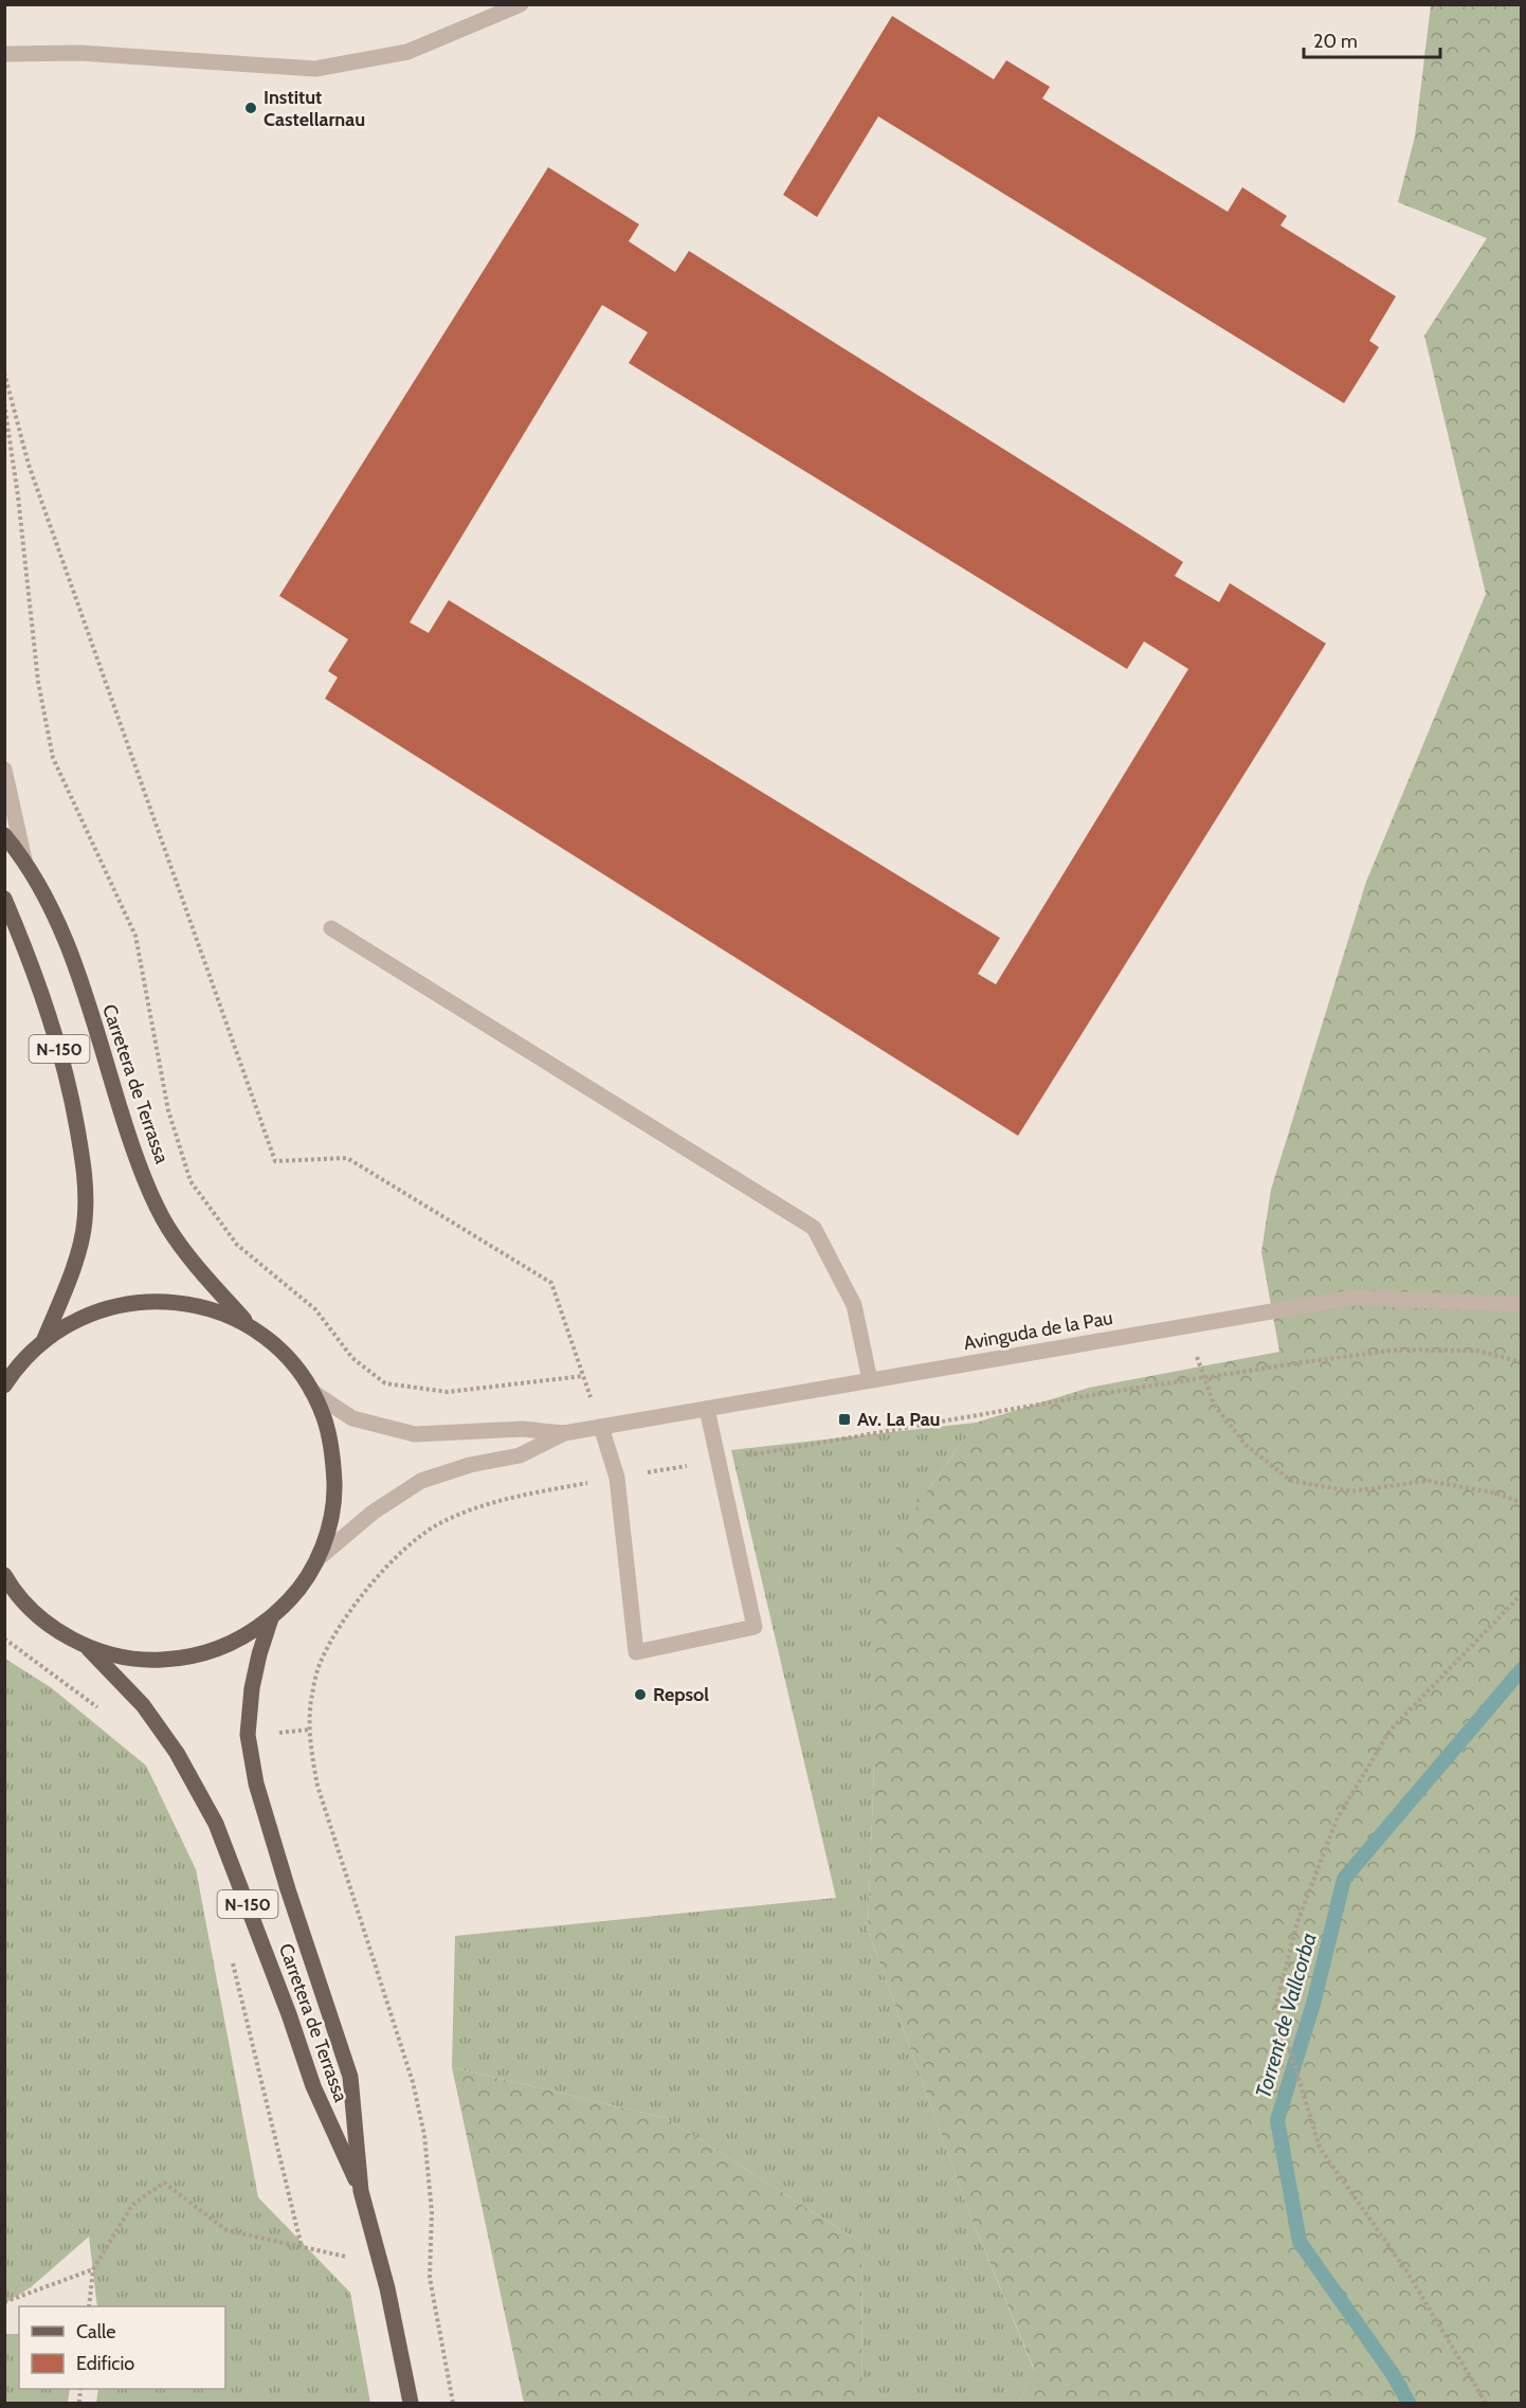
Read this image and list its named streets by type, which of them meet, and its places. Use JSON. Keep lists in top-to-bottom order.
{
  "streets": {
    "main road": ["N-150", "Carretera de Terrassa"],
    "street": ["Avinguda de la Pau"]
  },
  "crossings": [
    ["N-150", "Carretera de Terrassa"],
    ["N-150", "Avinguda de la Pau"]
  ],
  "water": ["Torrent de Vallcorba"],
  "places": {
    "other": ["Institut Castellarnau", "Repsol"],
    "transit": ["Av. La Pau"]
  },
  "legend": ["Calle", "Edificio"],
  "scale_bar": "20 m"
}
